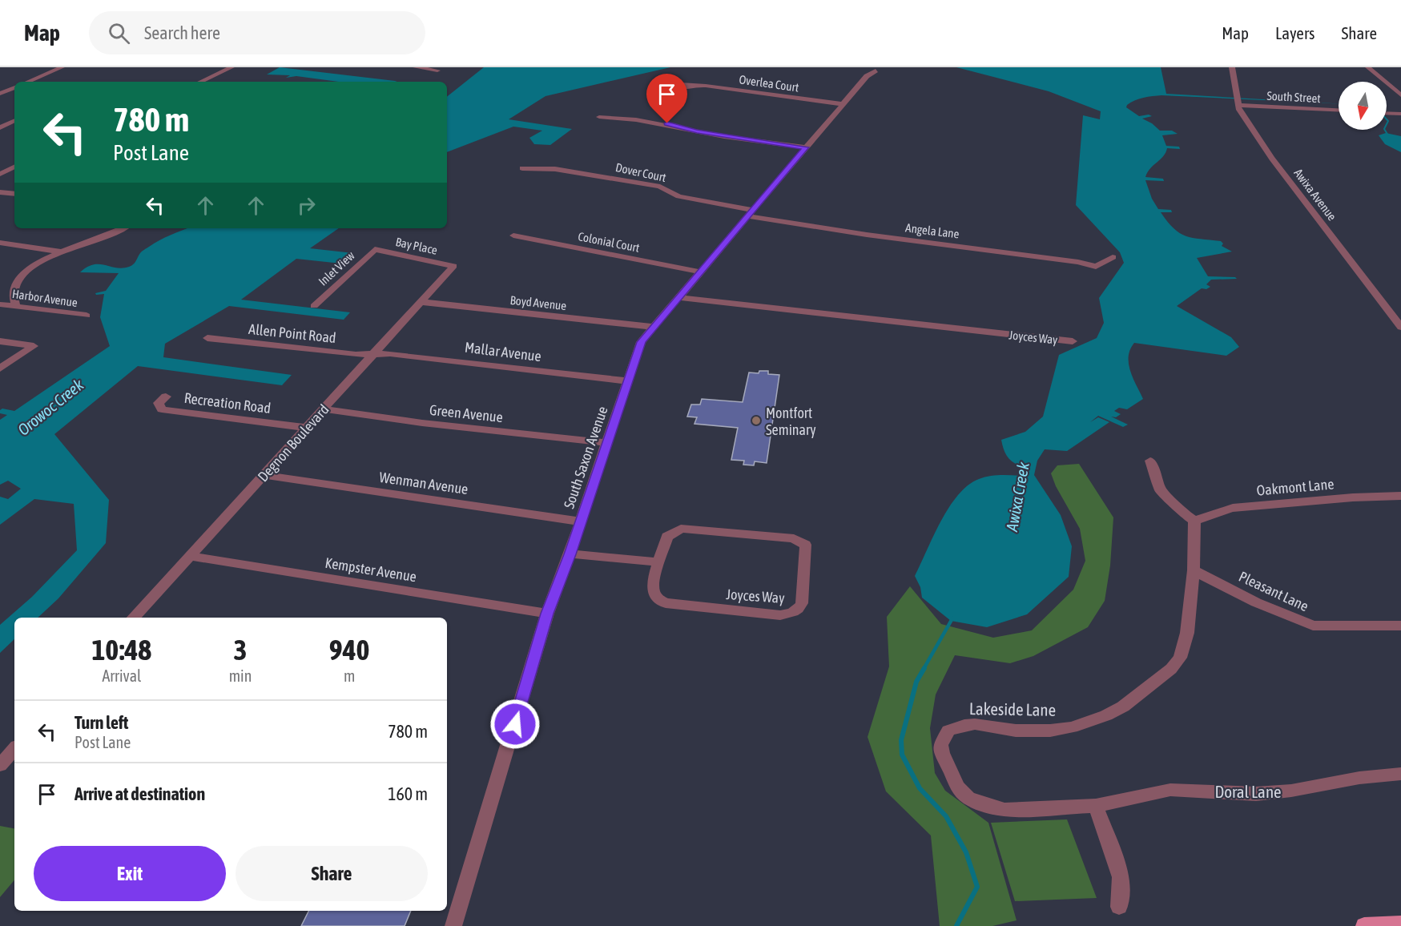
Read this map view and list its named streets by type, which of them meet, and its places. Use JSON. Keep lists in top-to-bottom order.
{
  "streets": {
    "street": [
      "Overlea Court",
      "South Street",
      "Dover Court",
      "Awixa Avenue",
      "Angela Lane",
      "Colonial Court",
      "Bay Place",
      "Inlet View",
      "Harbor Avenue",
      "Boyd Avenue",
      "Allen Point Road",
      "Joyces Way",
      "Mallar Avenue",
      "Recreation Road",
      "Green Avenue",
      "Degnon Boulevard",
      "South Saxon Avenue",
      "Wenman Avenue",
      "Oakmont Lane",
      "Kempster Avenue",
      "Pleasant Lane",
      "Lakeside Lane",
      "Doral Lane"
    ]
  },
  "crossings": [
    ["Overlea Court", "South Saxon Avenue"],
    ["South Street", "Awixa Avenue"],
    ["Dover Court", "Angela Lane"],
    ["Dover Court", "South Saxon Avenue"],
    ["Angela Lane", "South Saxon Avenue"],
    ["Colonial Court", "South Saxon Avenue"],
    ["Bay Place", "Inlet View"],
    ["Bay Place", "Degnon Boulevard"],
    ["Boyd Avenue", "Degnon Boulevard"],
    ["Boyd Avenue", "South Saxon Avenue"],
    ["Allen Point Road", "Mallar Avenue"],
    ["Allen Point Road", "Degnon Boulevard"],
    ["Joyces Way", "South Saxon Avenue"],
    ["Mallar Avenue", "Degnon Boulevard"],
    ["Mallar Avenue", "South Saxon Avenue"],
    ["Recreation Road", "Degnon Boulevard"],
    ["Green Avenue", "Degnon Boulevard"],
    ["Green Avenue", "South Saxon Avenue"],
    ["Degnon Boulevard", "Wenman Avenue"],
    ["Degnon Boulevard", "Kempster Avenue"],
    ["South Saxon Avenue", "Wenman Avenue"],
    ["South Saxon Avenue", "Kempster Avenue"],
    ["Oakmont Lane", "Lakeside Lane"],
    ["Pleasant Lane", "Lakeside Lane"],
    ["Lakeside Lane", "Doral Lane"]
  ],
  "water": ["Orowoc Creek", "Awixa Creek"],
  "places": ["Montfort Seminary"],
  "north": "bottom",
  "page": {
    "header": "Map",
    "search": "Search here",
    "nav": ["Map", "Layers", "Share"],
    "turn": ["780 m", "Post Lane"],
    "eta": [
      "10:48",
      "Arrival",
      "3",
      "min",
      "940",
      "m"
    ],
    "list": [
      {
        "name": "Turn left",
        "note": "Post Lane",
        "value": "780 m"
      },
      {
        "name": "Arrive at destination",
        "value": "160 m"
      }
    ],
    "buttons": ["Exit", "Share"]
  }
}
